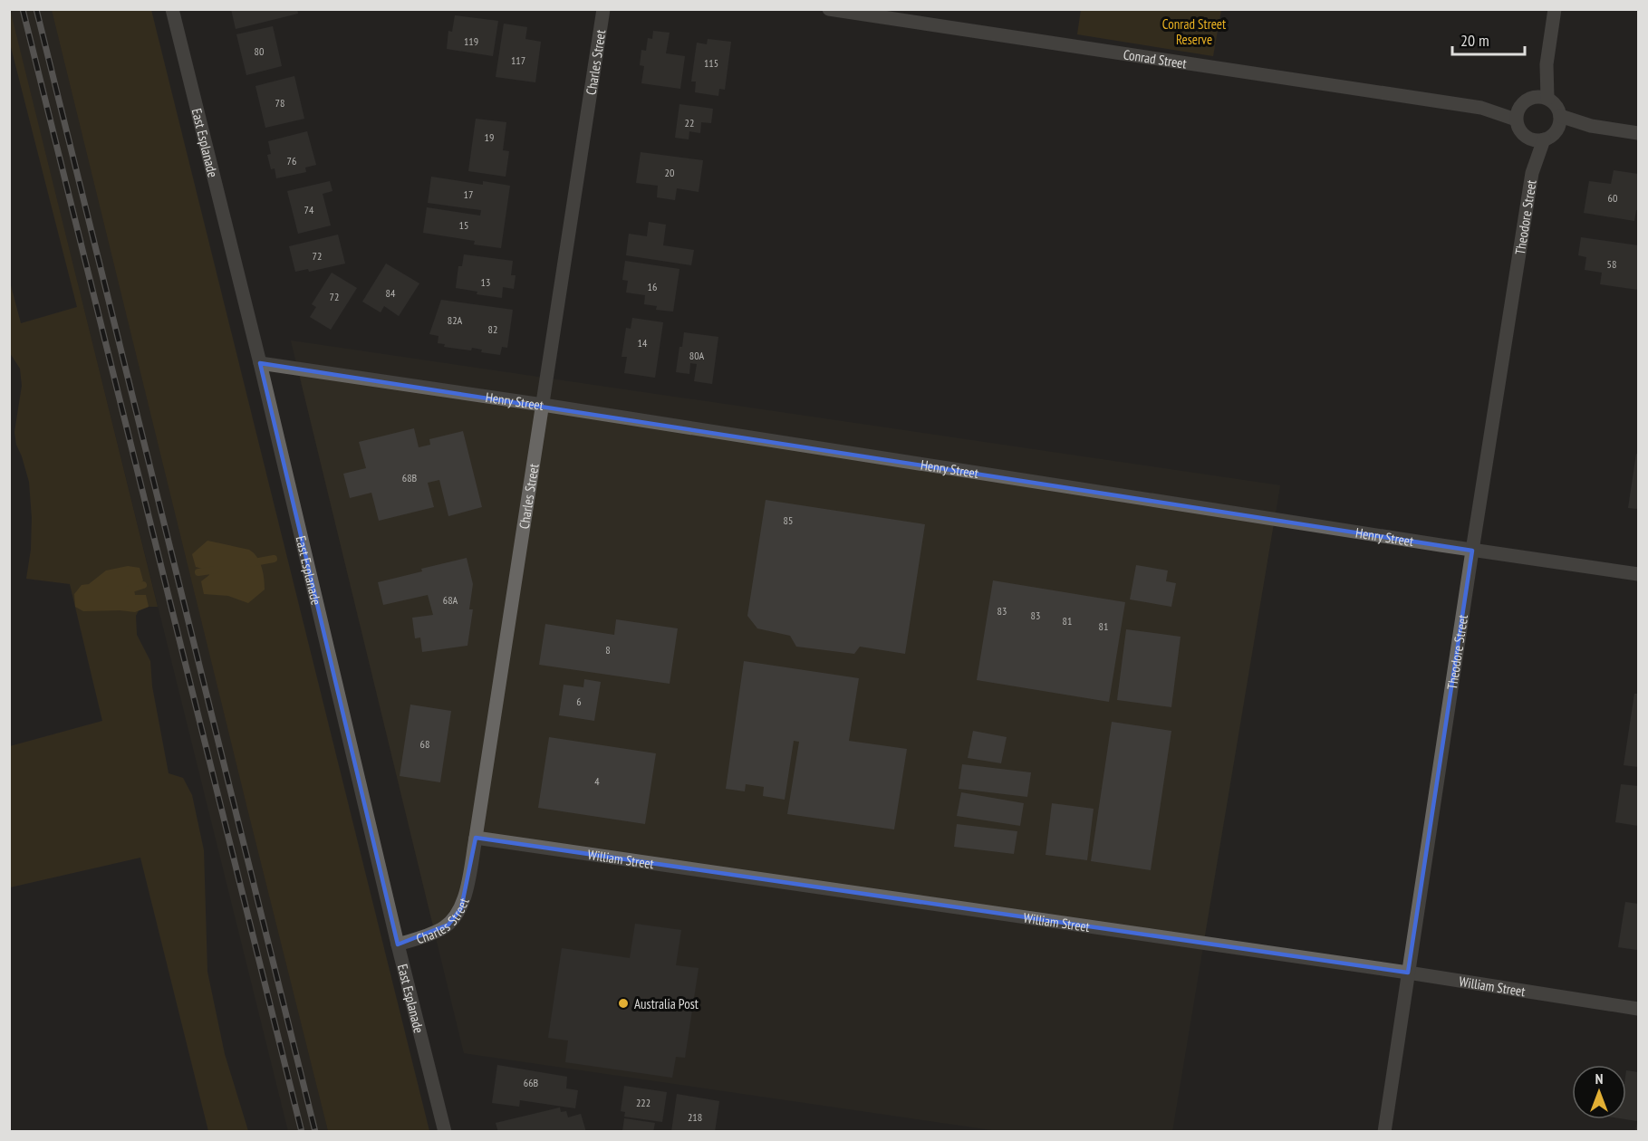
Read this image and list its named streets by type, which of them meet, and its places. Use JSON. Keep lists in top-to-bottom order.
{
  "streets": {
    "street": [
      "Conrad Street",
      "Charles Street",
      "East Esplanade",
      "Theodore Street",
      "Henry Street",
      "William Street"
    ]
  },
  "crossings": [
    ["Conrad Street", "Theodore Street"],
    ["Charles Street", "East Esplanade"],
    ["Charles Street", "Henry Street"],
    ["Charles Street", "William Street"],
    ["East Esplanade", "Henry Street"],
    ["Theodore Street", "Henry Street"],
    ["Theodore Street", "William Street"]
  ],
  "parks": ["Conrad Street Reserve"],
  "places": ["Australia Post"],
  "house_numbers": [
    "119",
    "80",
    "117",
    "115",
    "78",
    "22",
    "19",
    "76",
    "20",
    "17",
    "60",
    "74",
    "15",
    "72",
    "58",
    "13",
    "16",
    "84",
    "72",
    "82A",
    "82",
    "14",
    "80A",
    "68B",
    "85",
    "68A",
    "83",
    "83",
    "81",
    "81",
    "8",
    "6",
    "68",
    "4",
    "66B",
    "222",
    "218"
  ],
  "scale_bar": "20 m",
  "north": "top"
}
